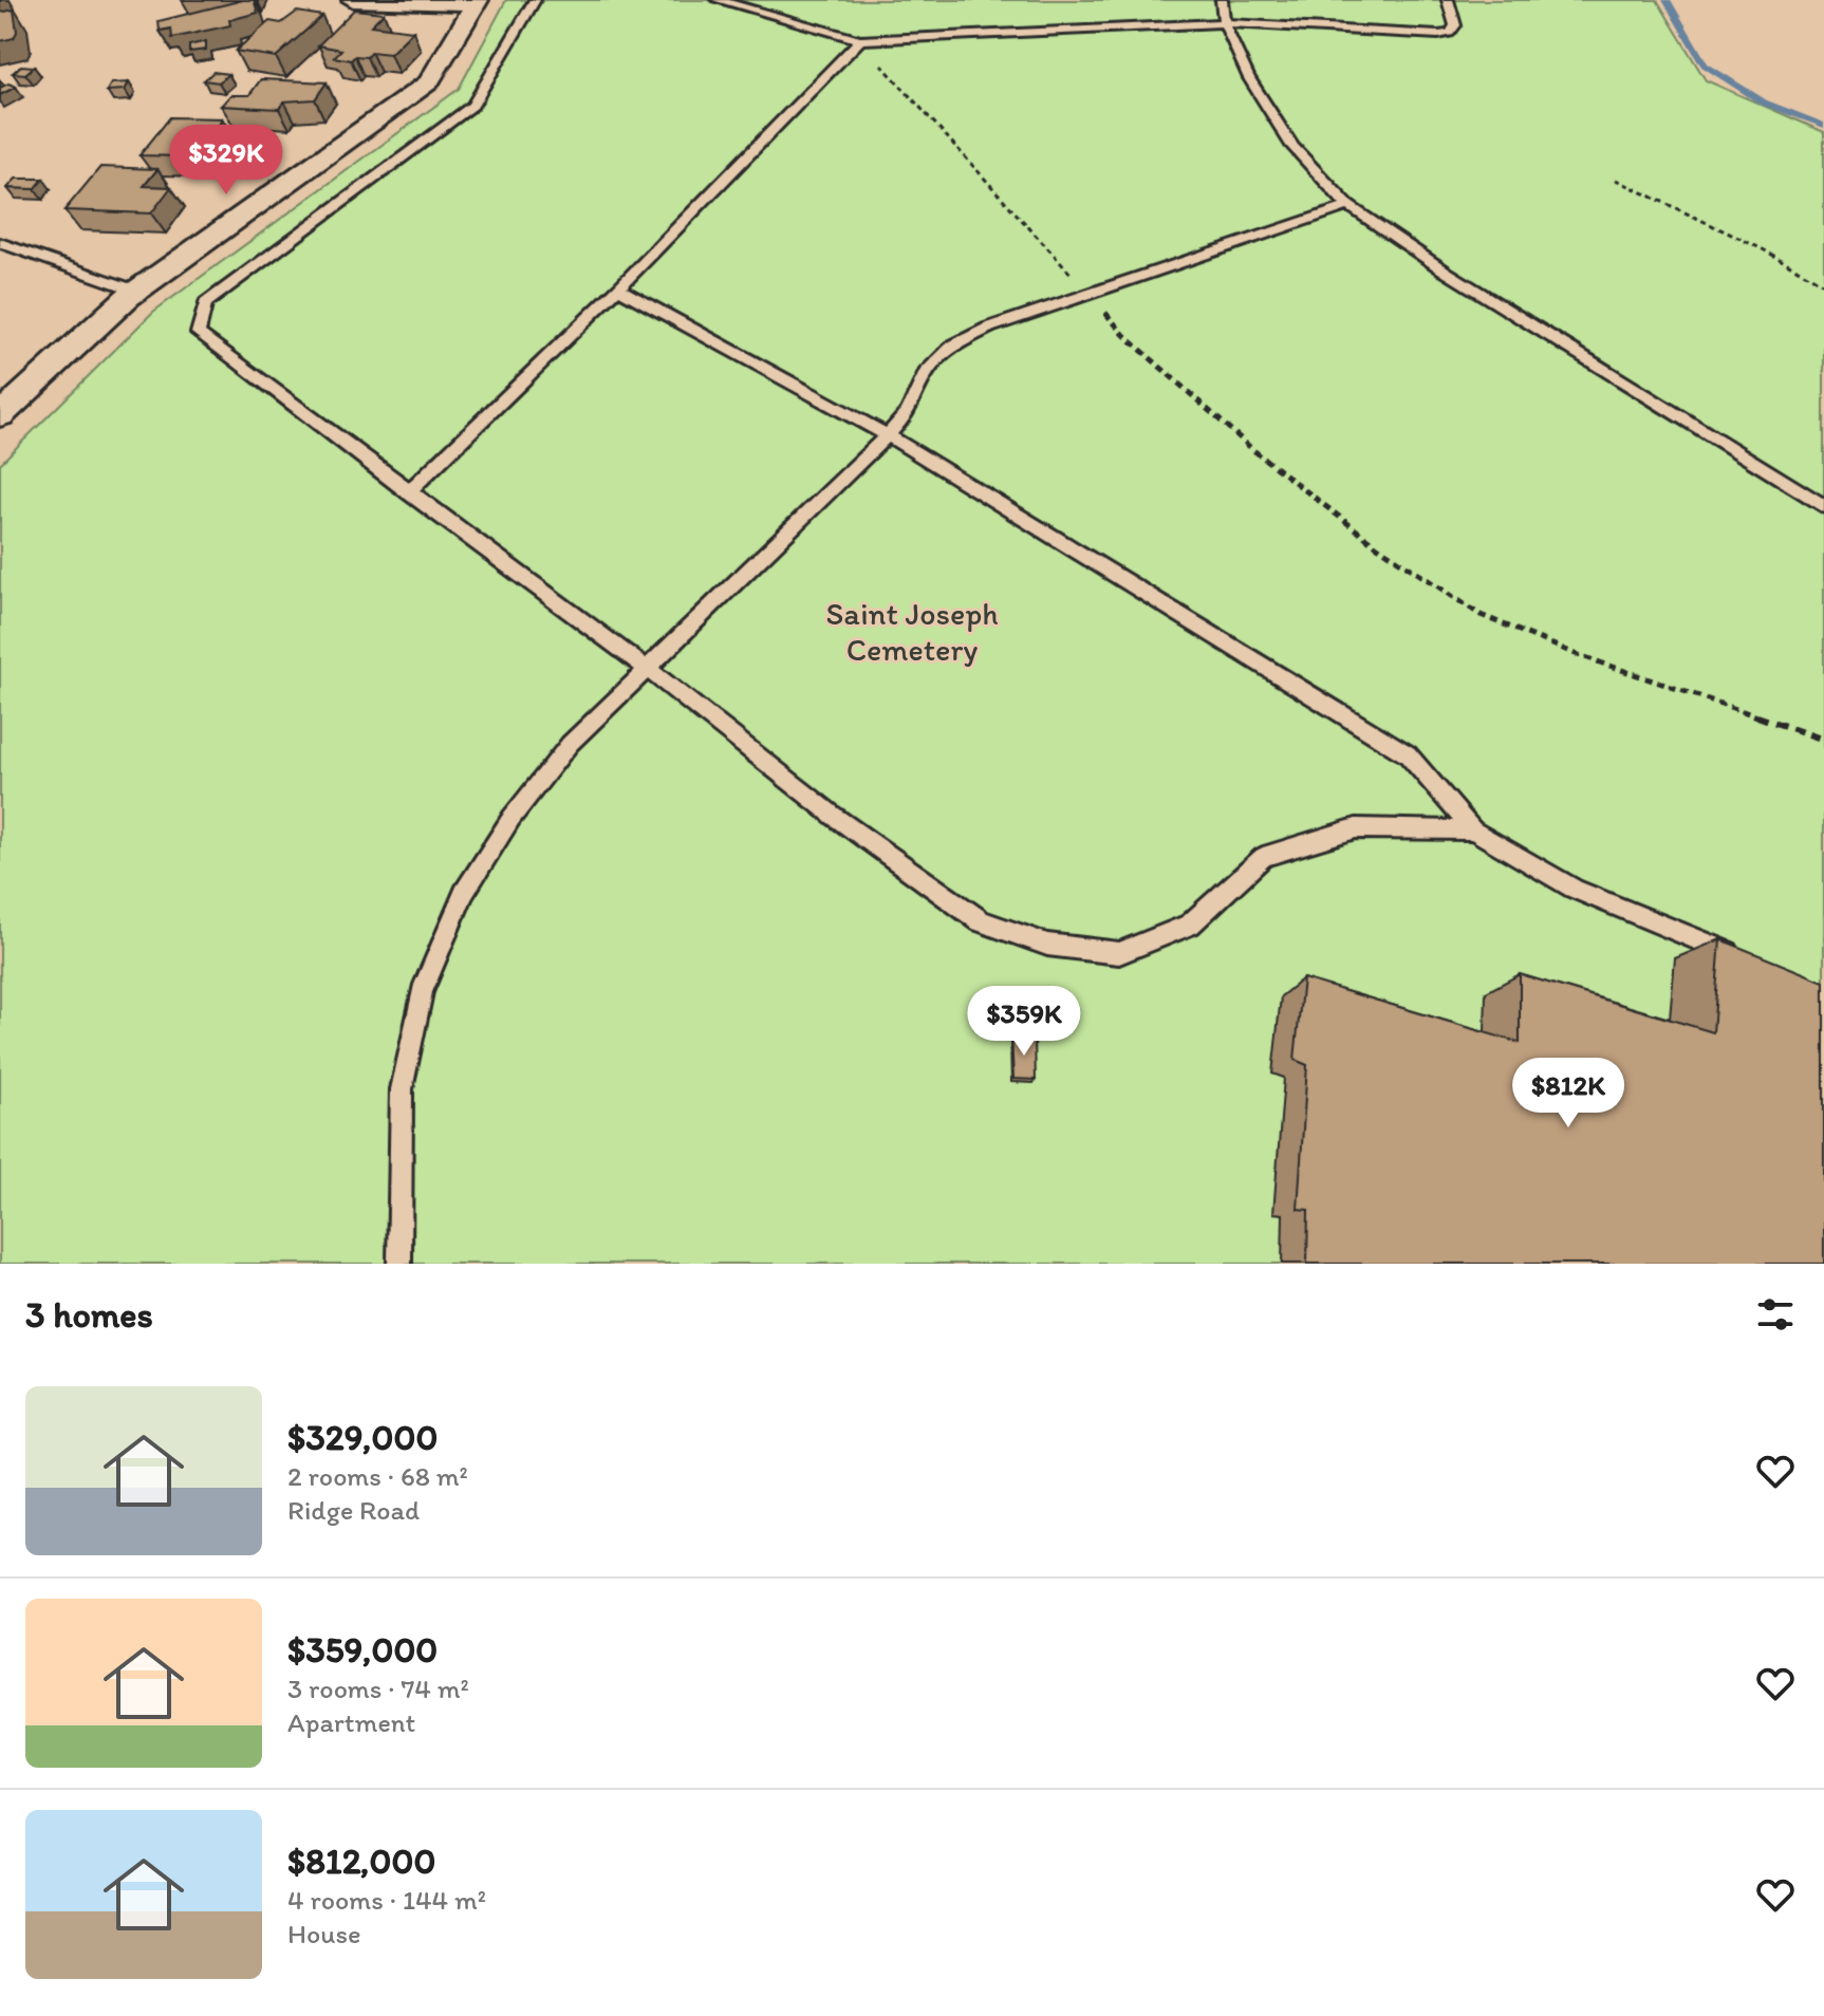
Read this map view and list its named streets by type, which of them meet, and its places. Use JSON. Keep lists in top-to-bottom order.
{
  "parks": ["Saint Joseph Cemetery"],
  "page": {
    "price": ["$329K", "$359K", "$812K"],
    "heading": "3 homes",
    "list": [
      {
        "name": "$329,000",
        "note": "2 rooms · 68 m² · Ridge Road"
      },
      {
        "name": "$359,000",
        "note": "3 rooms · 74 m² · Apartment"
      },
      {
        "name": "$812,000",
        "note": "4 rooms · 144 m² · House"
      }
    ]
  }
}
